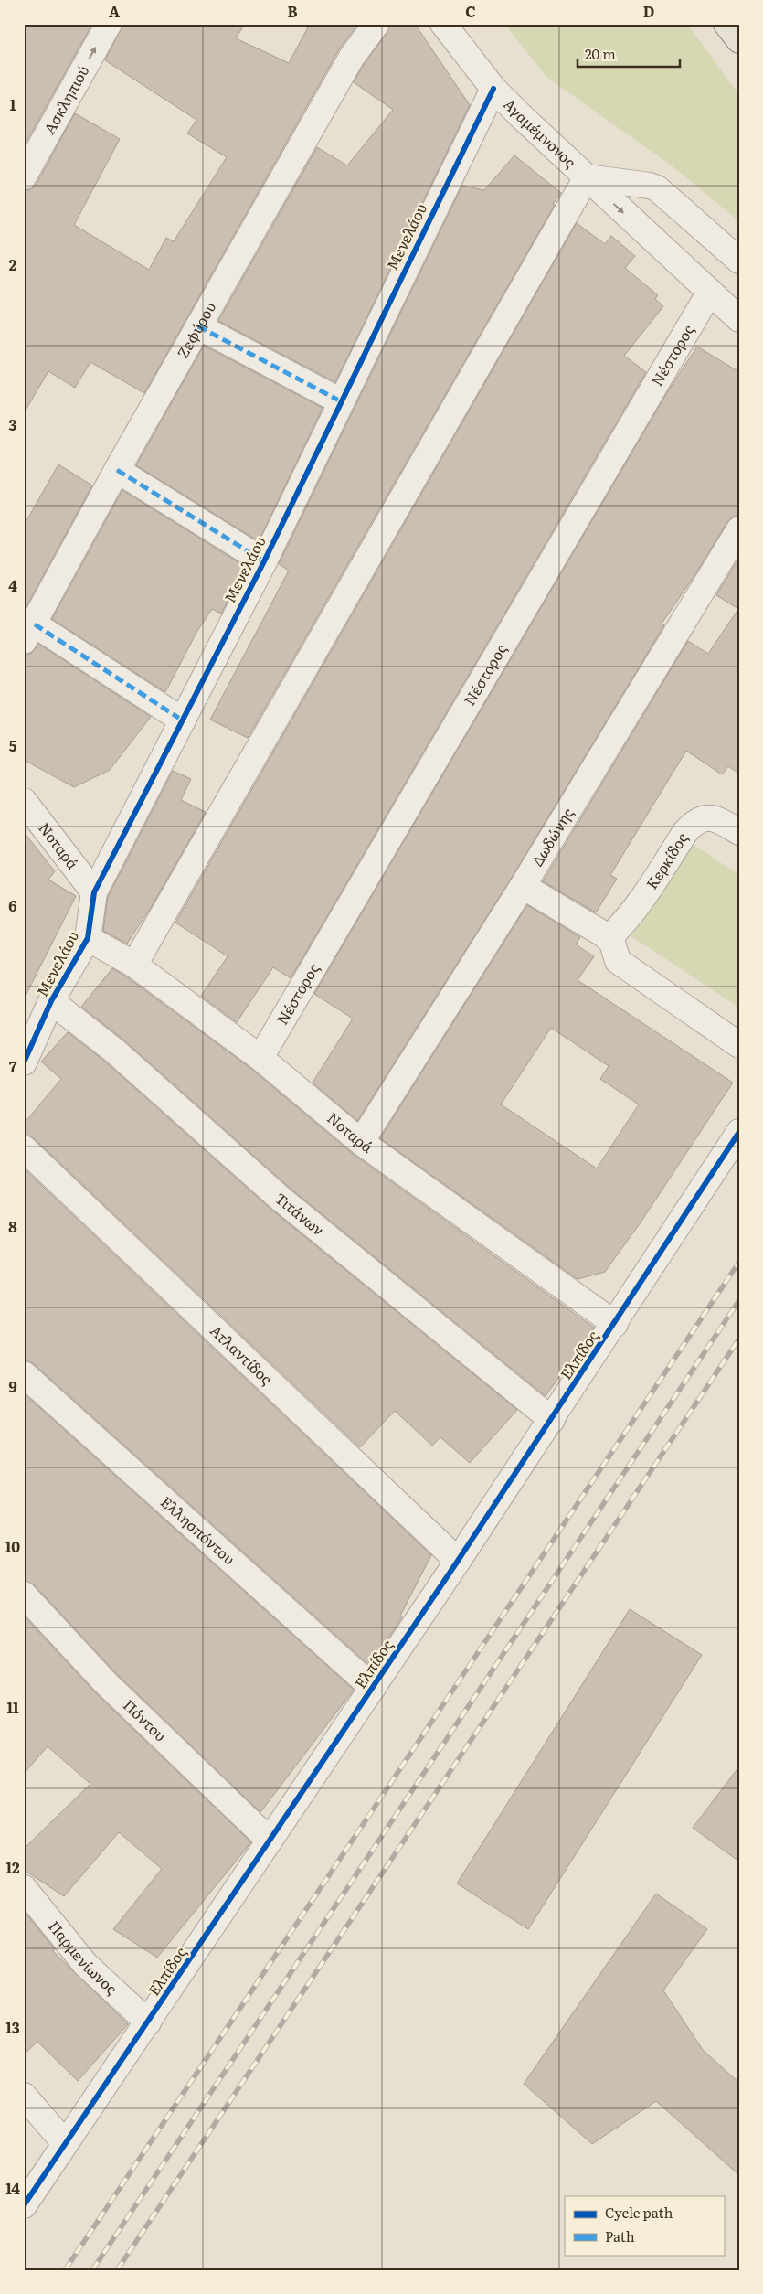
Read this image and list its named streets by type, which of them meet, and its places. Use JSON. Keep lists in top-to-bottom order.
{
  "streets": {
    "street": [
      "Ασκληπιού",
      "Αγαμέμνονος",
      "Μενελάου",
      "Ζεφύρου",
      "Νέστορος",
      "Δωδώνης",
      "Νοταρά",
      "Κερκίδος",
      "Τιτάνων",
      "Ατλαντίδος",
      "Ελπίδος",
      "Ελλησπόντου",
      "Πόντου",
      "Παρμενίωνος"
    ]
  },
  "crossings": [
    ["Αγαμέμνονος", "Μενελάου"],
    ["Αγαμέμνονος", "Νέστορος"],
    ["Μενελάου", "Νοταρά"],
    ["Μενελάου", "Τιτάνων"],
    ["Νέστορος", "Νοταρά"],
    ["Δωδώνης", "Νοταρά"],
    ["Νοταρά", "Ελπίδος"],
    ["Τιτάνων", "Ελπίδος"],
    ["Ατλαντίδος", "Ελπίδος"],
    ["Ελπίδος", "Ελλησπόντου"],
    ["Ελπίδος", "Πόντου"],
    ["Ελπίδος", "Παρμενίωνος"]
  ],
  "one_way": ["Ασκληπιού"],
  "legend": ["Cycle path", "Path"],
  "scale_bar": "20 m",
  "grid": {
    "columns": [
      "A",
      "B",
      "C",
      "D"
    ],
    "rows": [
      "1",
      "2",
      "3",
      "4",
      "5",
      "6",
      "7",
      "8",
      "9",
      "10",
      "11",
      "12",
      "13",
      "14"
    ]
  }
}
